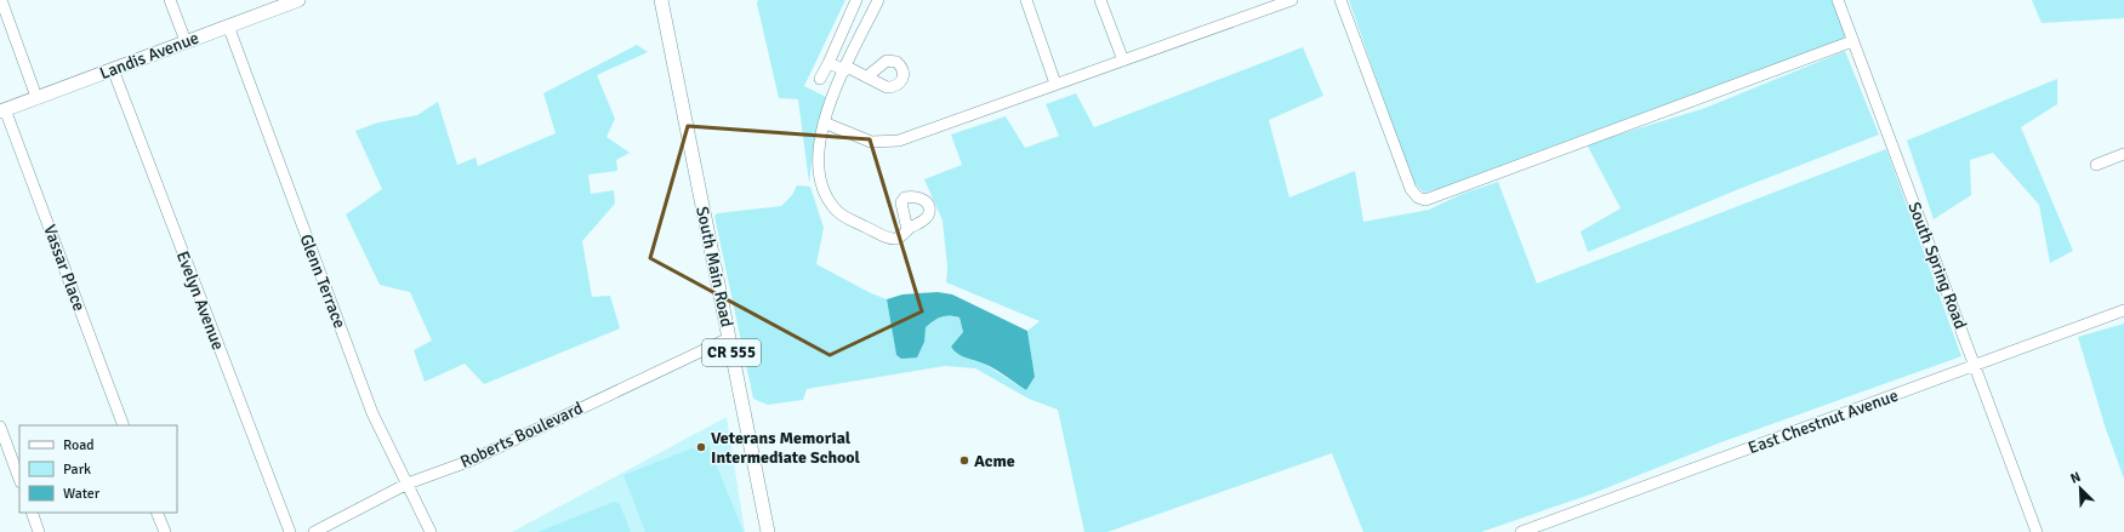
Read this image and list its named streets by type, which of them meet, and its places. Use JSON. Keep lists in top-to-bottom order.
{
  "streets": {
    "main road": ["Landis Avenue", "South Main Road", "CR 555"],
    "street": [
      "South Spring Road",
      "Vassar Place",
      "Glenn Terrace",
      "Evelyn Avenue",
      "East Chestnut Avenue",
      "Roberts Boulevard"
    ]
  },
  "crossings": [
    ["Landis Avenue", "Vassar Place"],
    ["Landis Avenue", "Glenn Terrace"],
    ["Landis Avenue", "Evelyn Avenue"],
    ["South Spring Road", "East Chestnut Avenue"],
    ["South Main Road", "Roberts Boulevard"],
    ["Glenn Terrace", "Roberts Boulevard"]
  ],
  "places": ["Veterans Memorial Intermediate School", "Acme"],
  "legend": ["Road", "Park", "Water"],
  "north": "top left"
}
